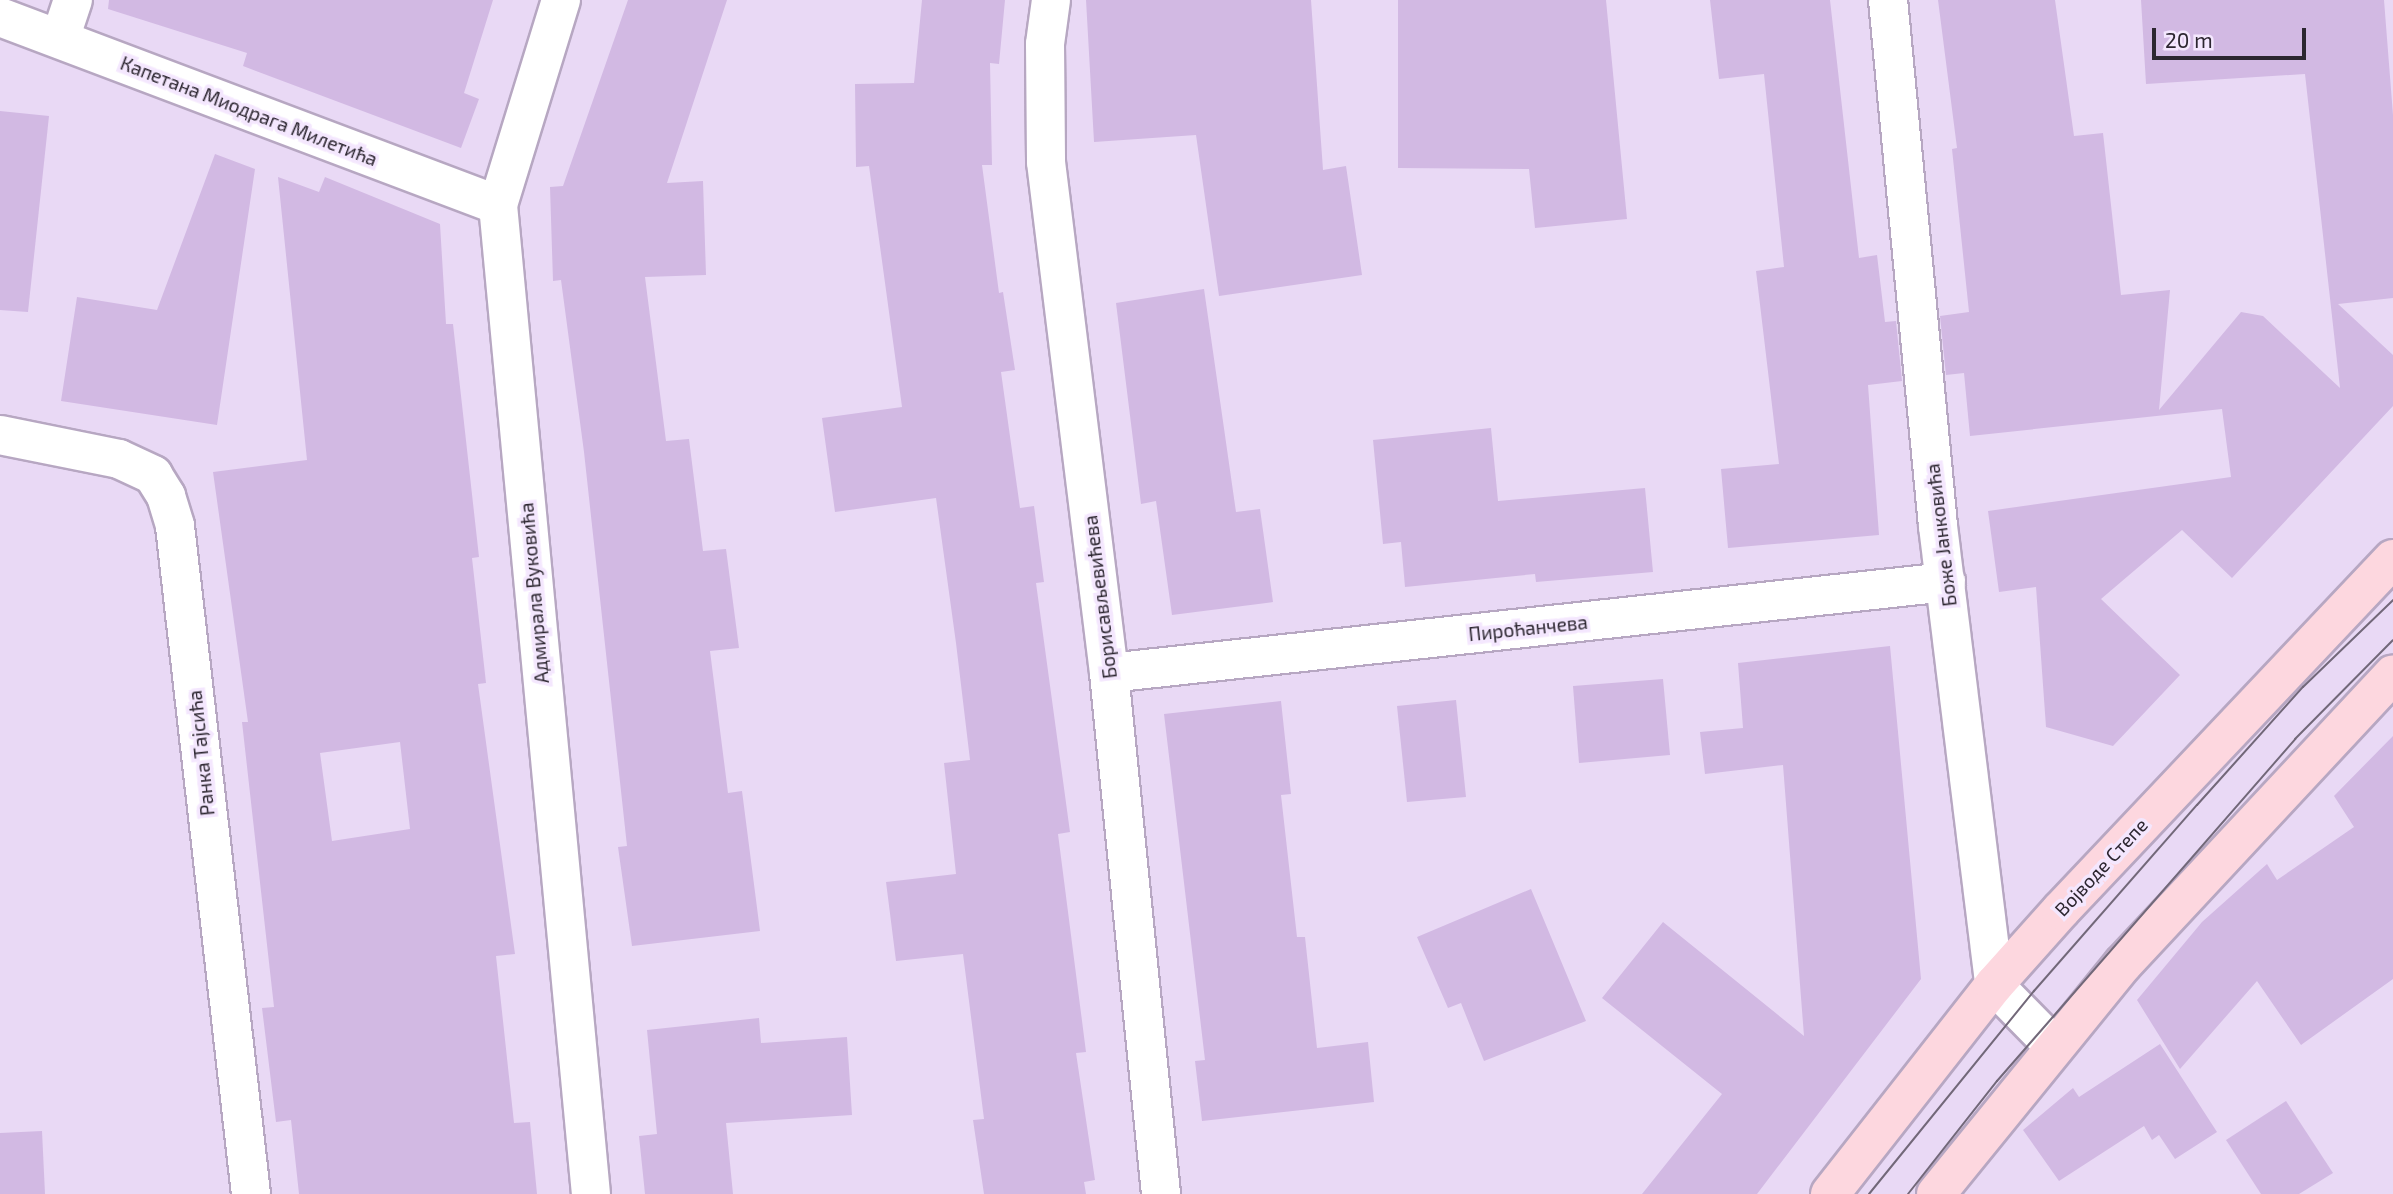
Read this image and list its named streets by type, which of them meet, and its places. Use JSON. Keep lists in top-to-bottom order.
{
  "streets": {
    "main road": ["Војводе Степе"],
    "street": [
      "Капетана Миодрага Милетића",
      "Боже Јанковића",
      "Адмирала Вуковића",
      "Борисављевићева",
      "Пироћанчева",
      "Ранка Тајсића"
    ]
  },
  "crossings": [
    ["Капетана Миодрага Милетића", "Адмирала Вуковића"],
    ["Боже Јанковића", "Пироћанчева"],
    ["Боже Јанковића", "Војводе Степе"],
    ["Борисављевићева", "Пироћанчева"]
  ],
  "scale_bar": "20 m"
}
